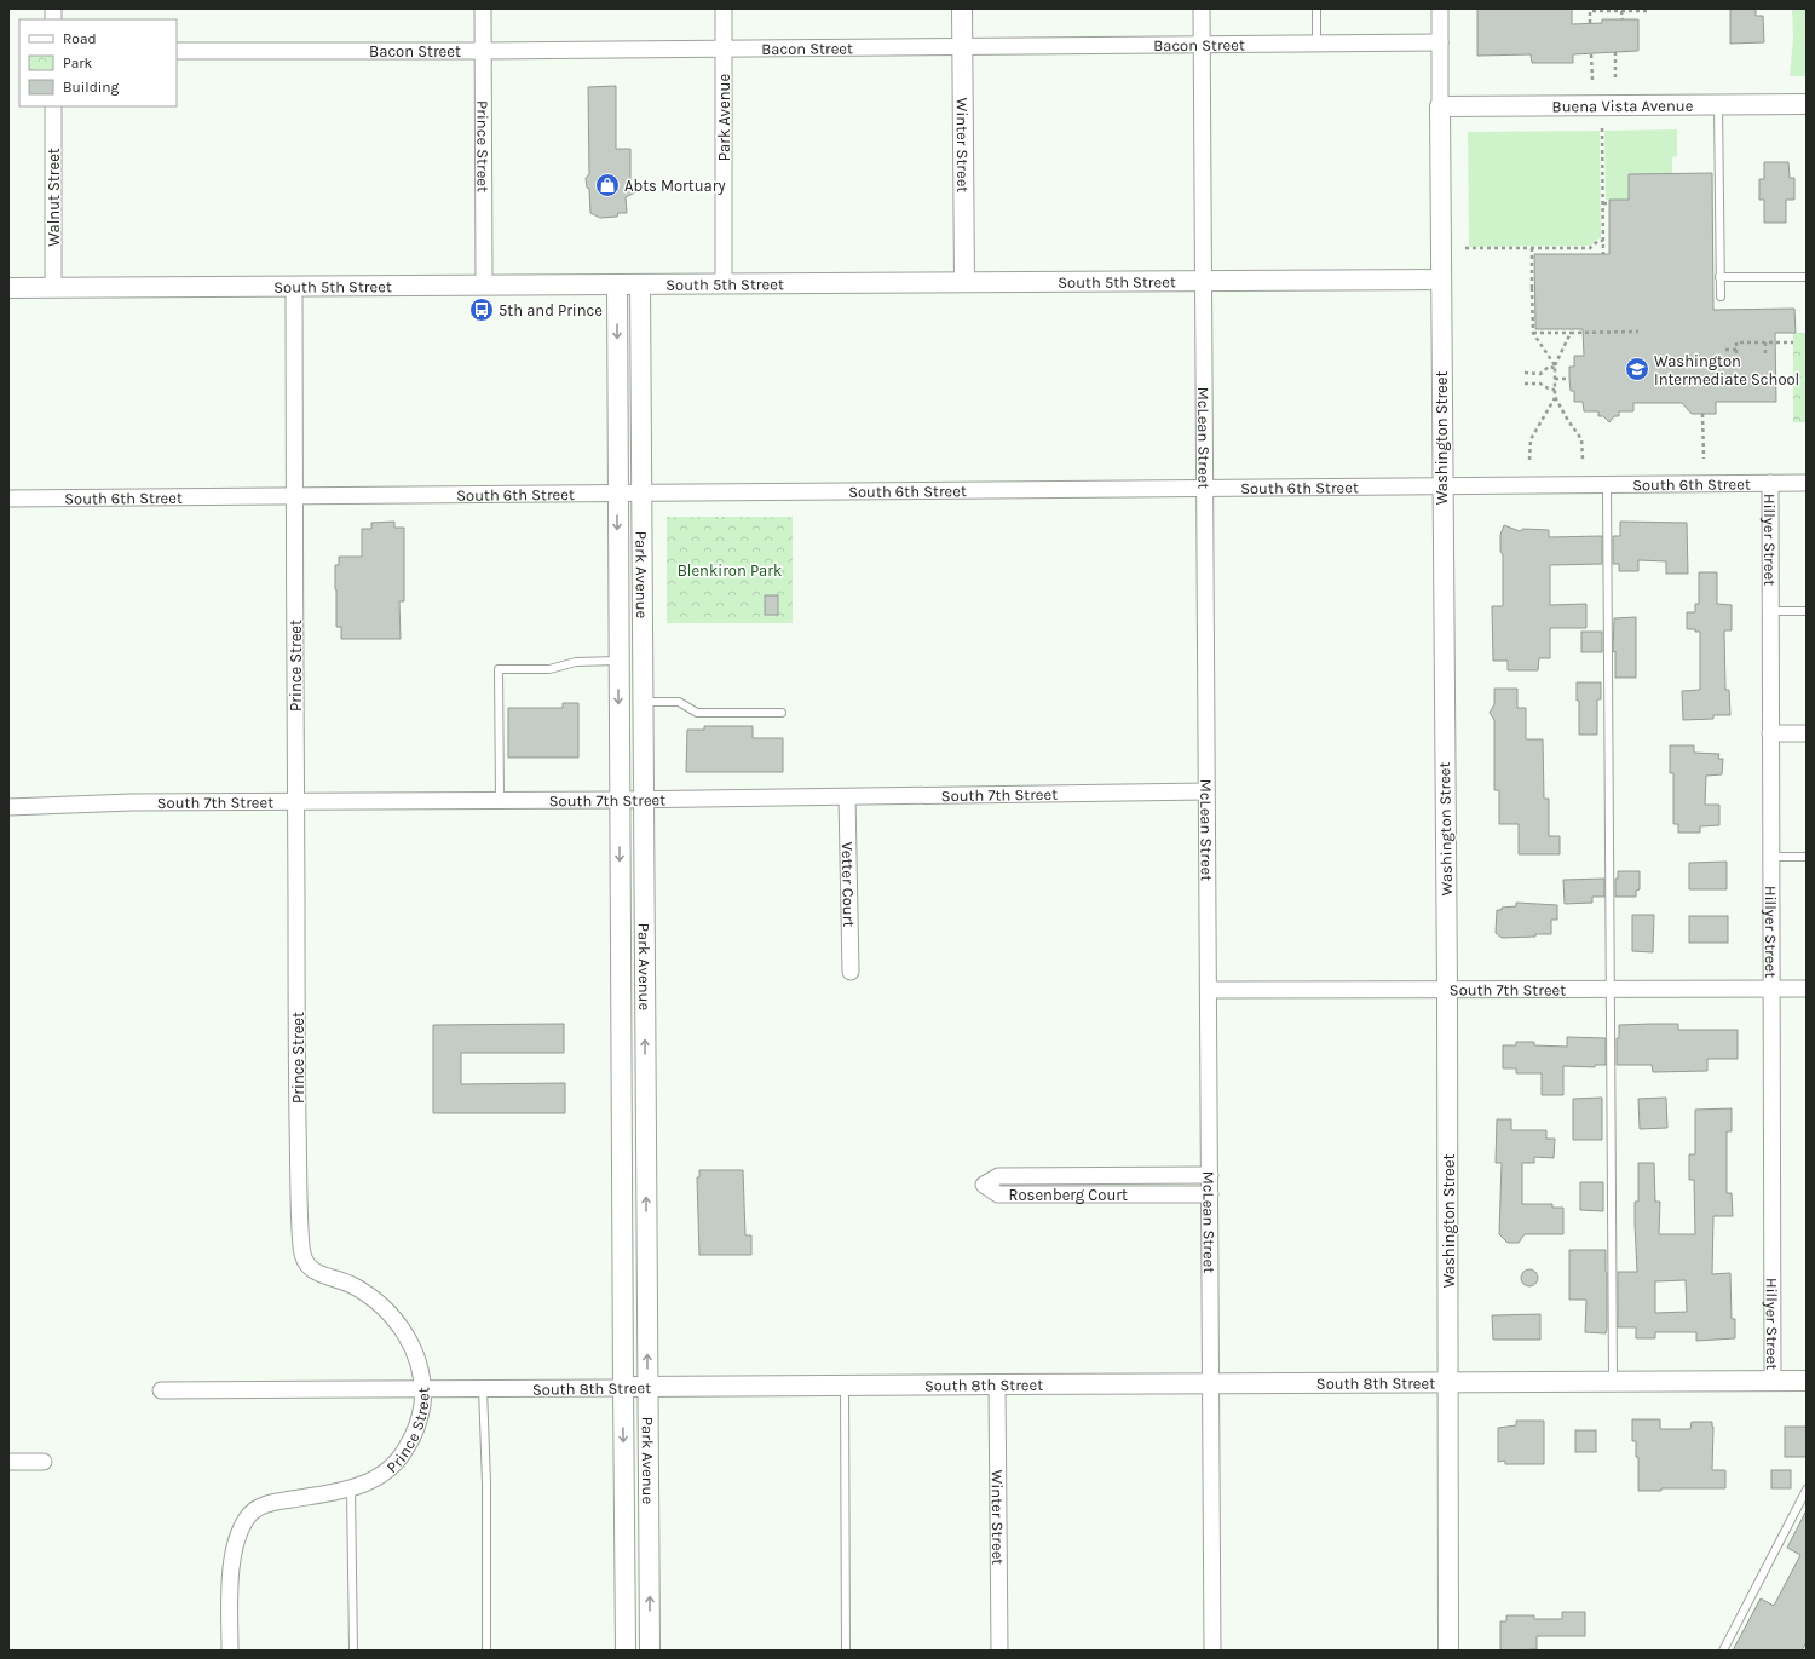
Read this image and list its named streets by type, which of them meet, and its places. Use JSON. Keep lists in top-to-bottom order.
{
  "streets": {
    "street": [
      "Bacon Street",
      "Buena Vista Avenue",
      "Park Avenue",
      "Winter Street",
      "Prince Street",
      "Walnut Street",
      "South 5th Street",
      "McLean Street",
      "Washington Street",
      "South 6th Street",
      "Hillyer Street",
      "South 7th Street",
      "Vetter Court",
      "Rosenberg Court",
      "South 8th Street"
    ]
  },
  "crossings": [
    ["Bacon Street", "Park Avenue"],
    ["Bacon Street", "Winter Street"],
    ["Bacon Street", "Prince Street"],
    ["Bacon Street", "McLean Street"],
    ["Bacon Street", "Washington Street"],
    ["Buena Vista Avenue", "Washington Street"],
    ["Park Avenue", "South 5th Street"],
    ["Park Avenue", "South 6th Street"],
    ["Park Avenue", "South 7th Street"],
    ["Park Avenue", "South 8th Street"],
    ["Winter Street", "South 5th Street"],
    ["Winter Street", "South 8th Street"],
    ["Prince Street", "South 5th Street"],
    ["Prince Street", "South 6th Street"],
    ["Prince Street", "South 7th Street"],
    ["Prince Street", "South 8th Street"],
    ["Walnut Street", "South 5th Street"],
    ["South 5th Street", "McLean Street"],
    ["South 5th Street", "Washington Street"],
    ["McLean Street", "South 6th Street"],
    ["McLean Street", "South 7th Street"],
    ["McLean Street", "Rosenberg Court"],
    ["McLean Street", "South 8th Street"],
    ["Washington Street", "South 6th Street"],
    ["Washington Street", "South 7th Street"],
    ["Washington Street", "South 8th Street"],
    ["South 6th Street", "Hillyer Street"],
    ["Hillyer Street", "South 7th Street"],
    ["Hillyer Street", "South 8th Street"],
    ["South 7th Street", "Vetter Court"]
  ],
  "parks": ["Blenkiron Park"],
  "places": {
    "shop": ["Abts Mortuary"],
    "bus stop": ["5th and Prince"],
    "school or university": ["Washington Intermediate School"]
  },
  "legend": ["Road", "Park", "Building"]
}
